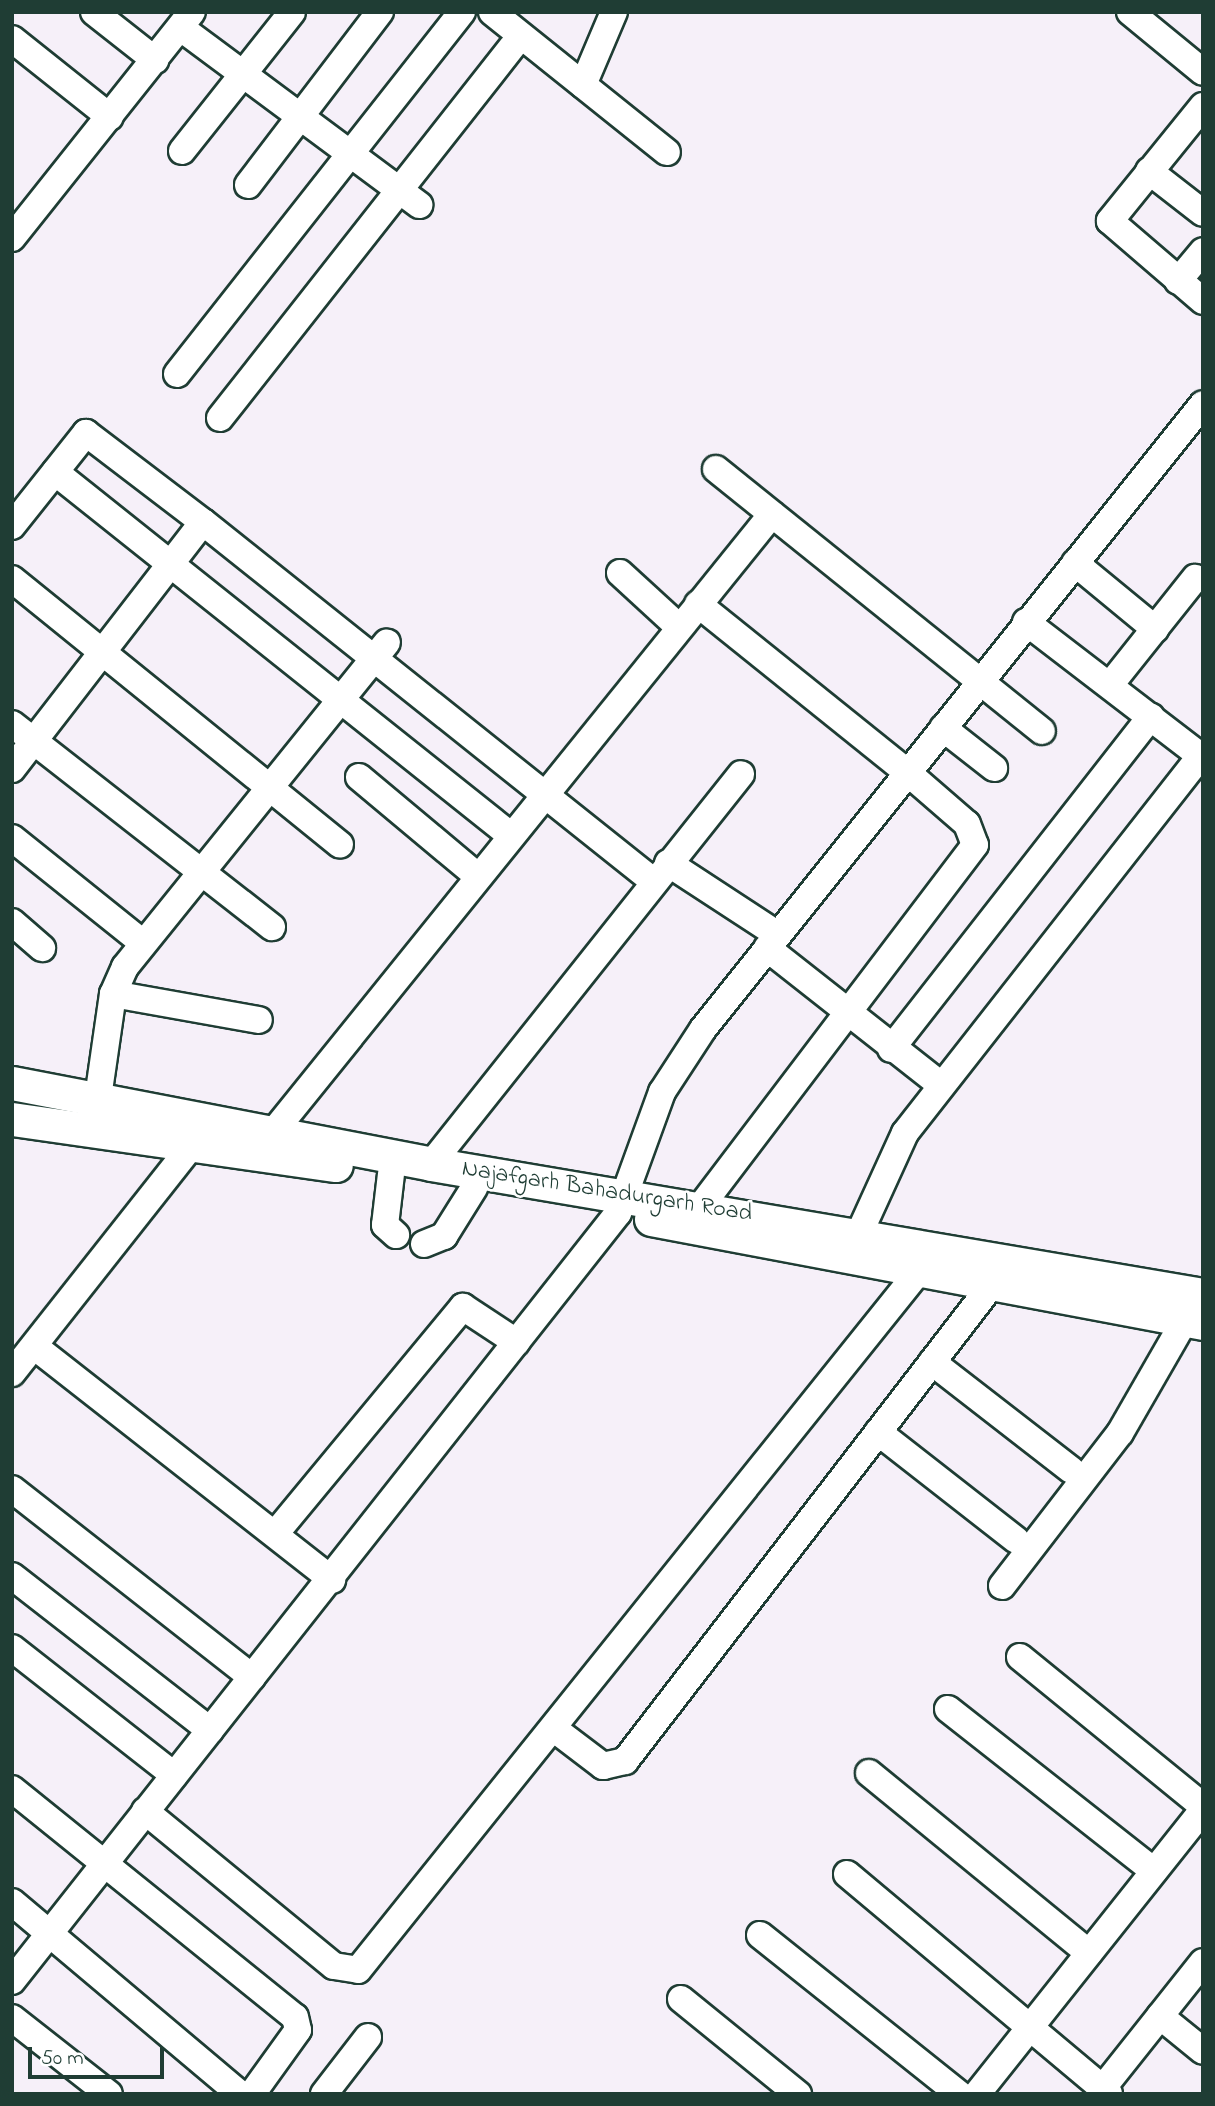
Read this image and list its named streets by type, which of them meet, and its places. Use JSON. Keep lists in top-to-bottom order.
{
  "streets": {
    "main road": ["Najafgarh Bahadurgarh Road"]
  },
  "scale_bar": "50 m"
}
